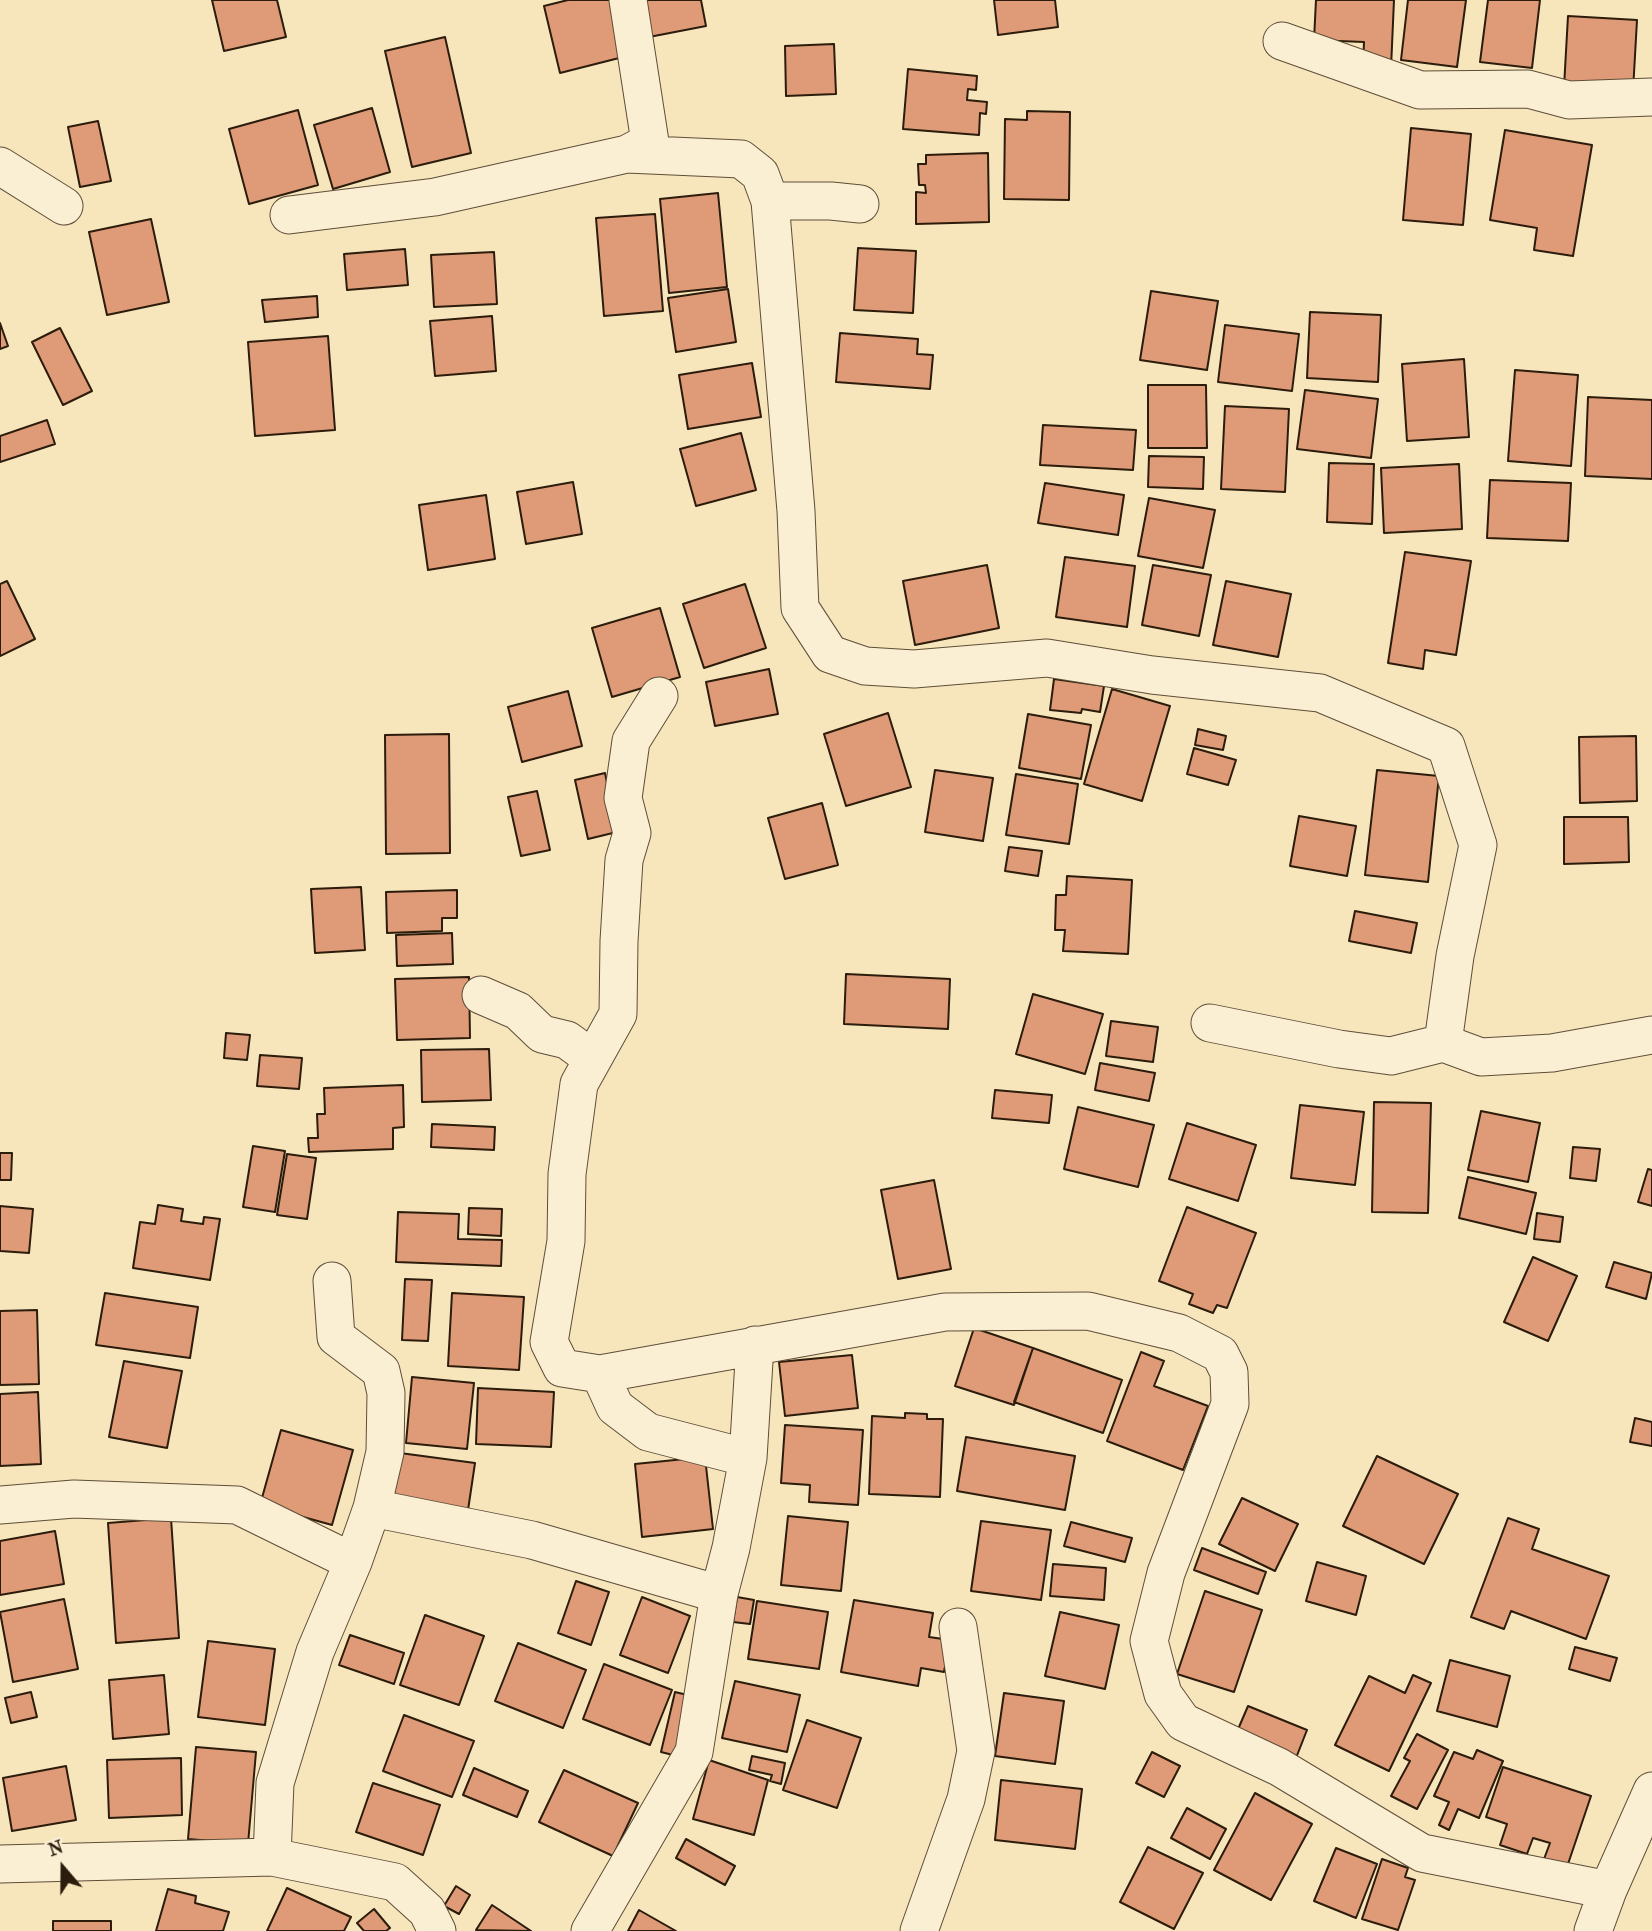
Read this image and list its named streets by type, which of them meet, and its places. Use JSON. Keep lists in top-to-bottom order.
{
  "north": "top"
}
